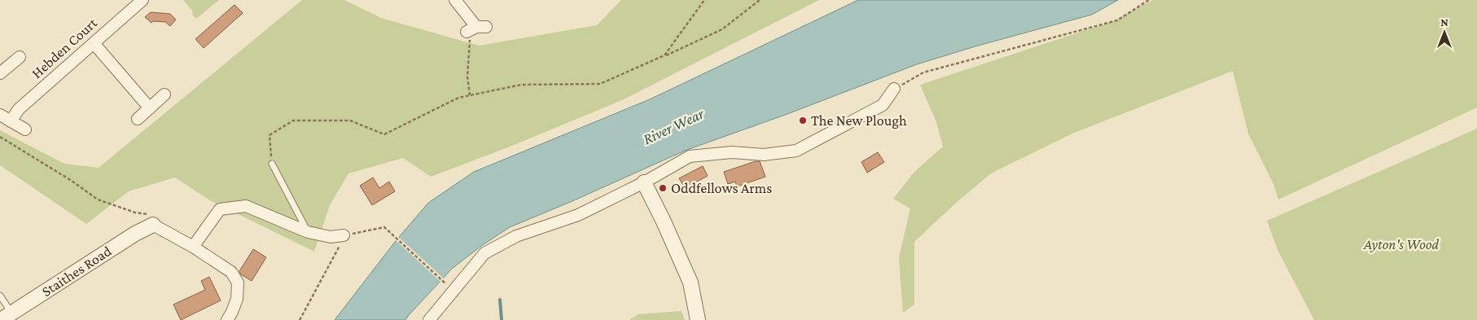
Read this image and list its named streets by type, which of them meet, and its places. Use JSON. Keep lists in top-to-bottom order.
{
  "streets": {
    "street": ["Hebden Court", "Staithes Road"]
  },
  "water": ["River Wear"],
  "parks": ["Ayton's Wood"],
  "places": ["The New Plough", "Oddfellows Arms"],
  "north": "top"
}
